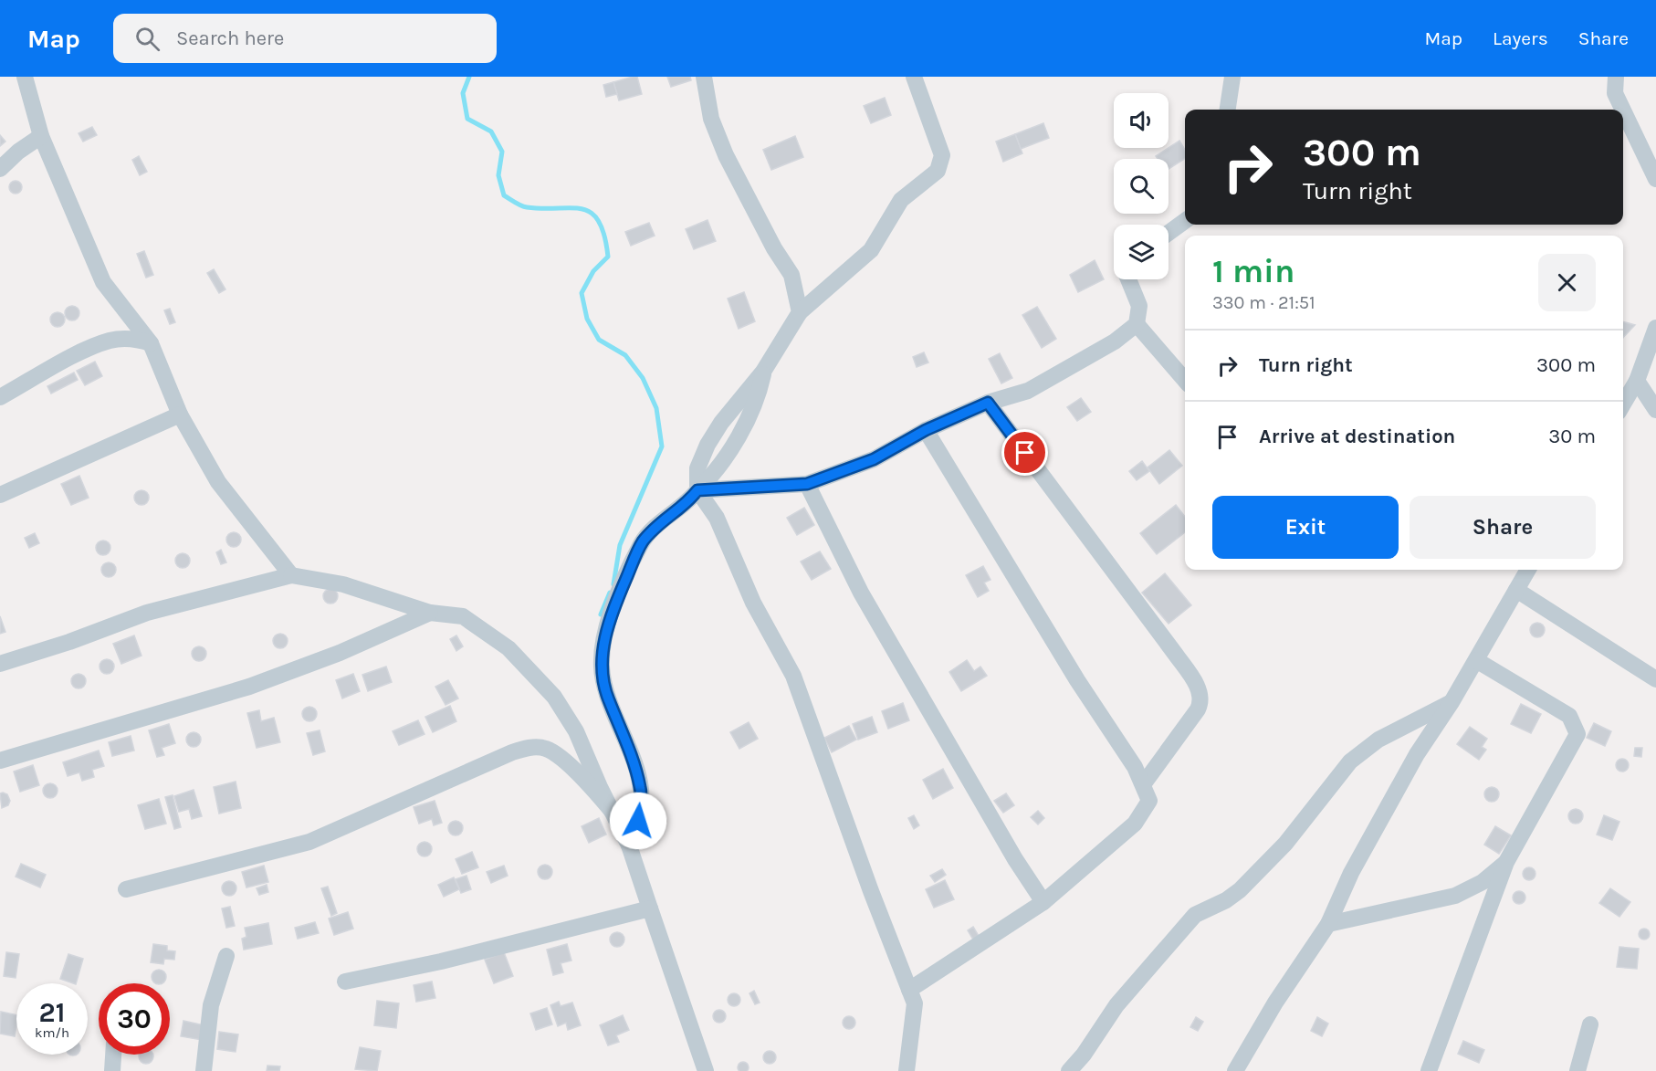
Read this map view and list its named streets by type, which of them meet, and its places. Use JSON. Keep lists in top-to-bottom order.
{
  "page": {
    "header": "Map",
    "search": "Search here",
    "nav": ["Map", "Layers", "Share"],
    "turn": ["300 m", "Turn right"],
    "heading": ["1 min", "330 m · 21:51"],
    "list": [
      {
        "name": "Turn right",
        "value": "300 m"
      },
      {
        "name": "Arrive at destination",
        "value": "30 m"
      }
    ],
    "buttons": ["Exit", "Share"],
    "speed": "21 km/h",
    "limit": "30"
  }
}
